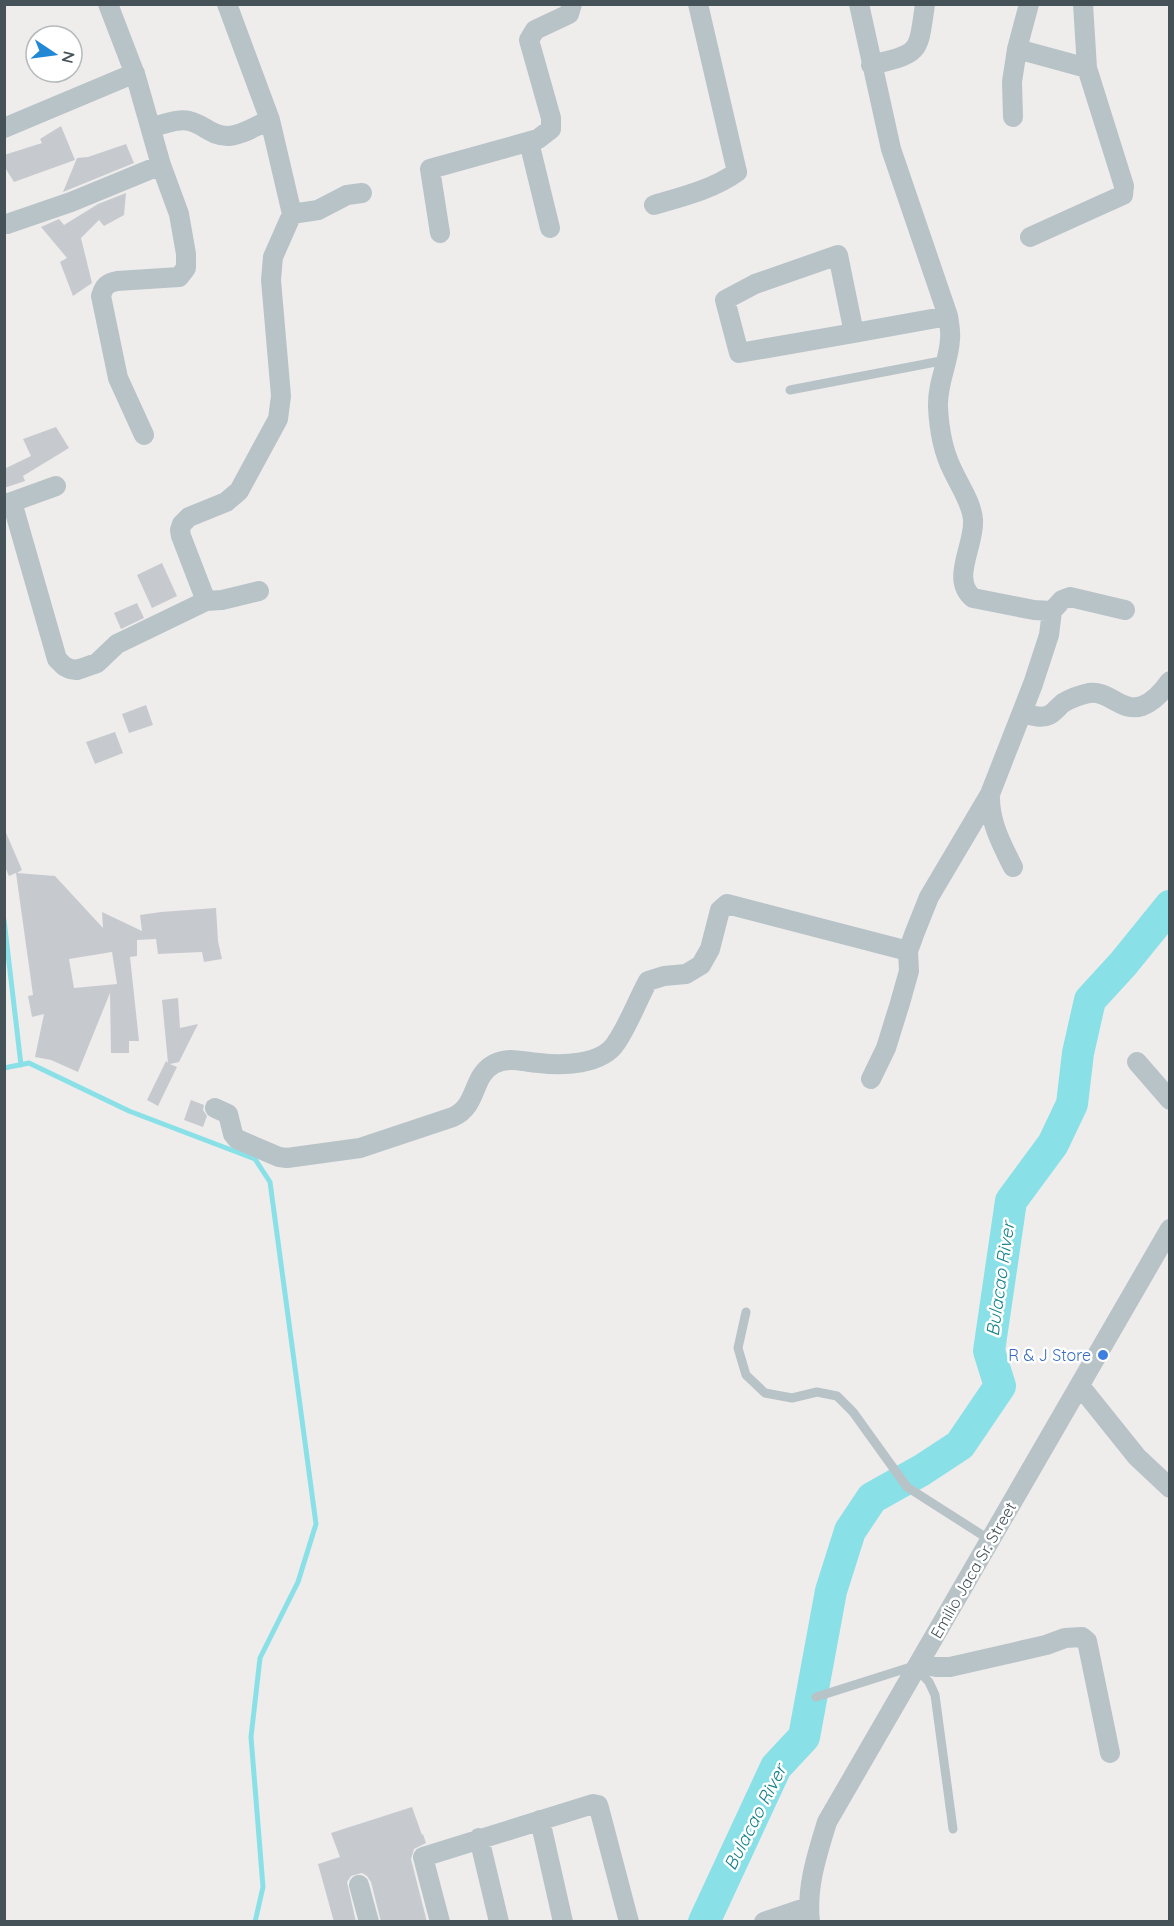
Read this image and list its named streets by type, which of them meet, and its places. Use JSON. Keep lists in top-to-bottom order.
{
  "streets": {
    "street": ["Emilio Jaca Sr. Street"]
  },
  "water": ["Bulacao River"],
  "places": ["R & J Store"],
  "north": "right"
}
